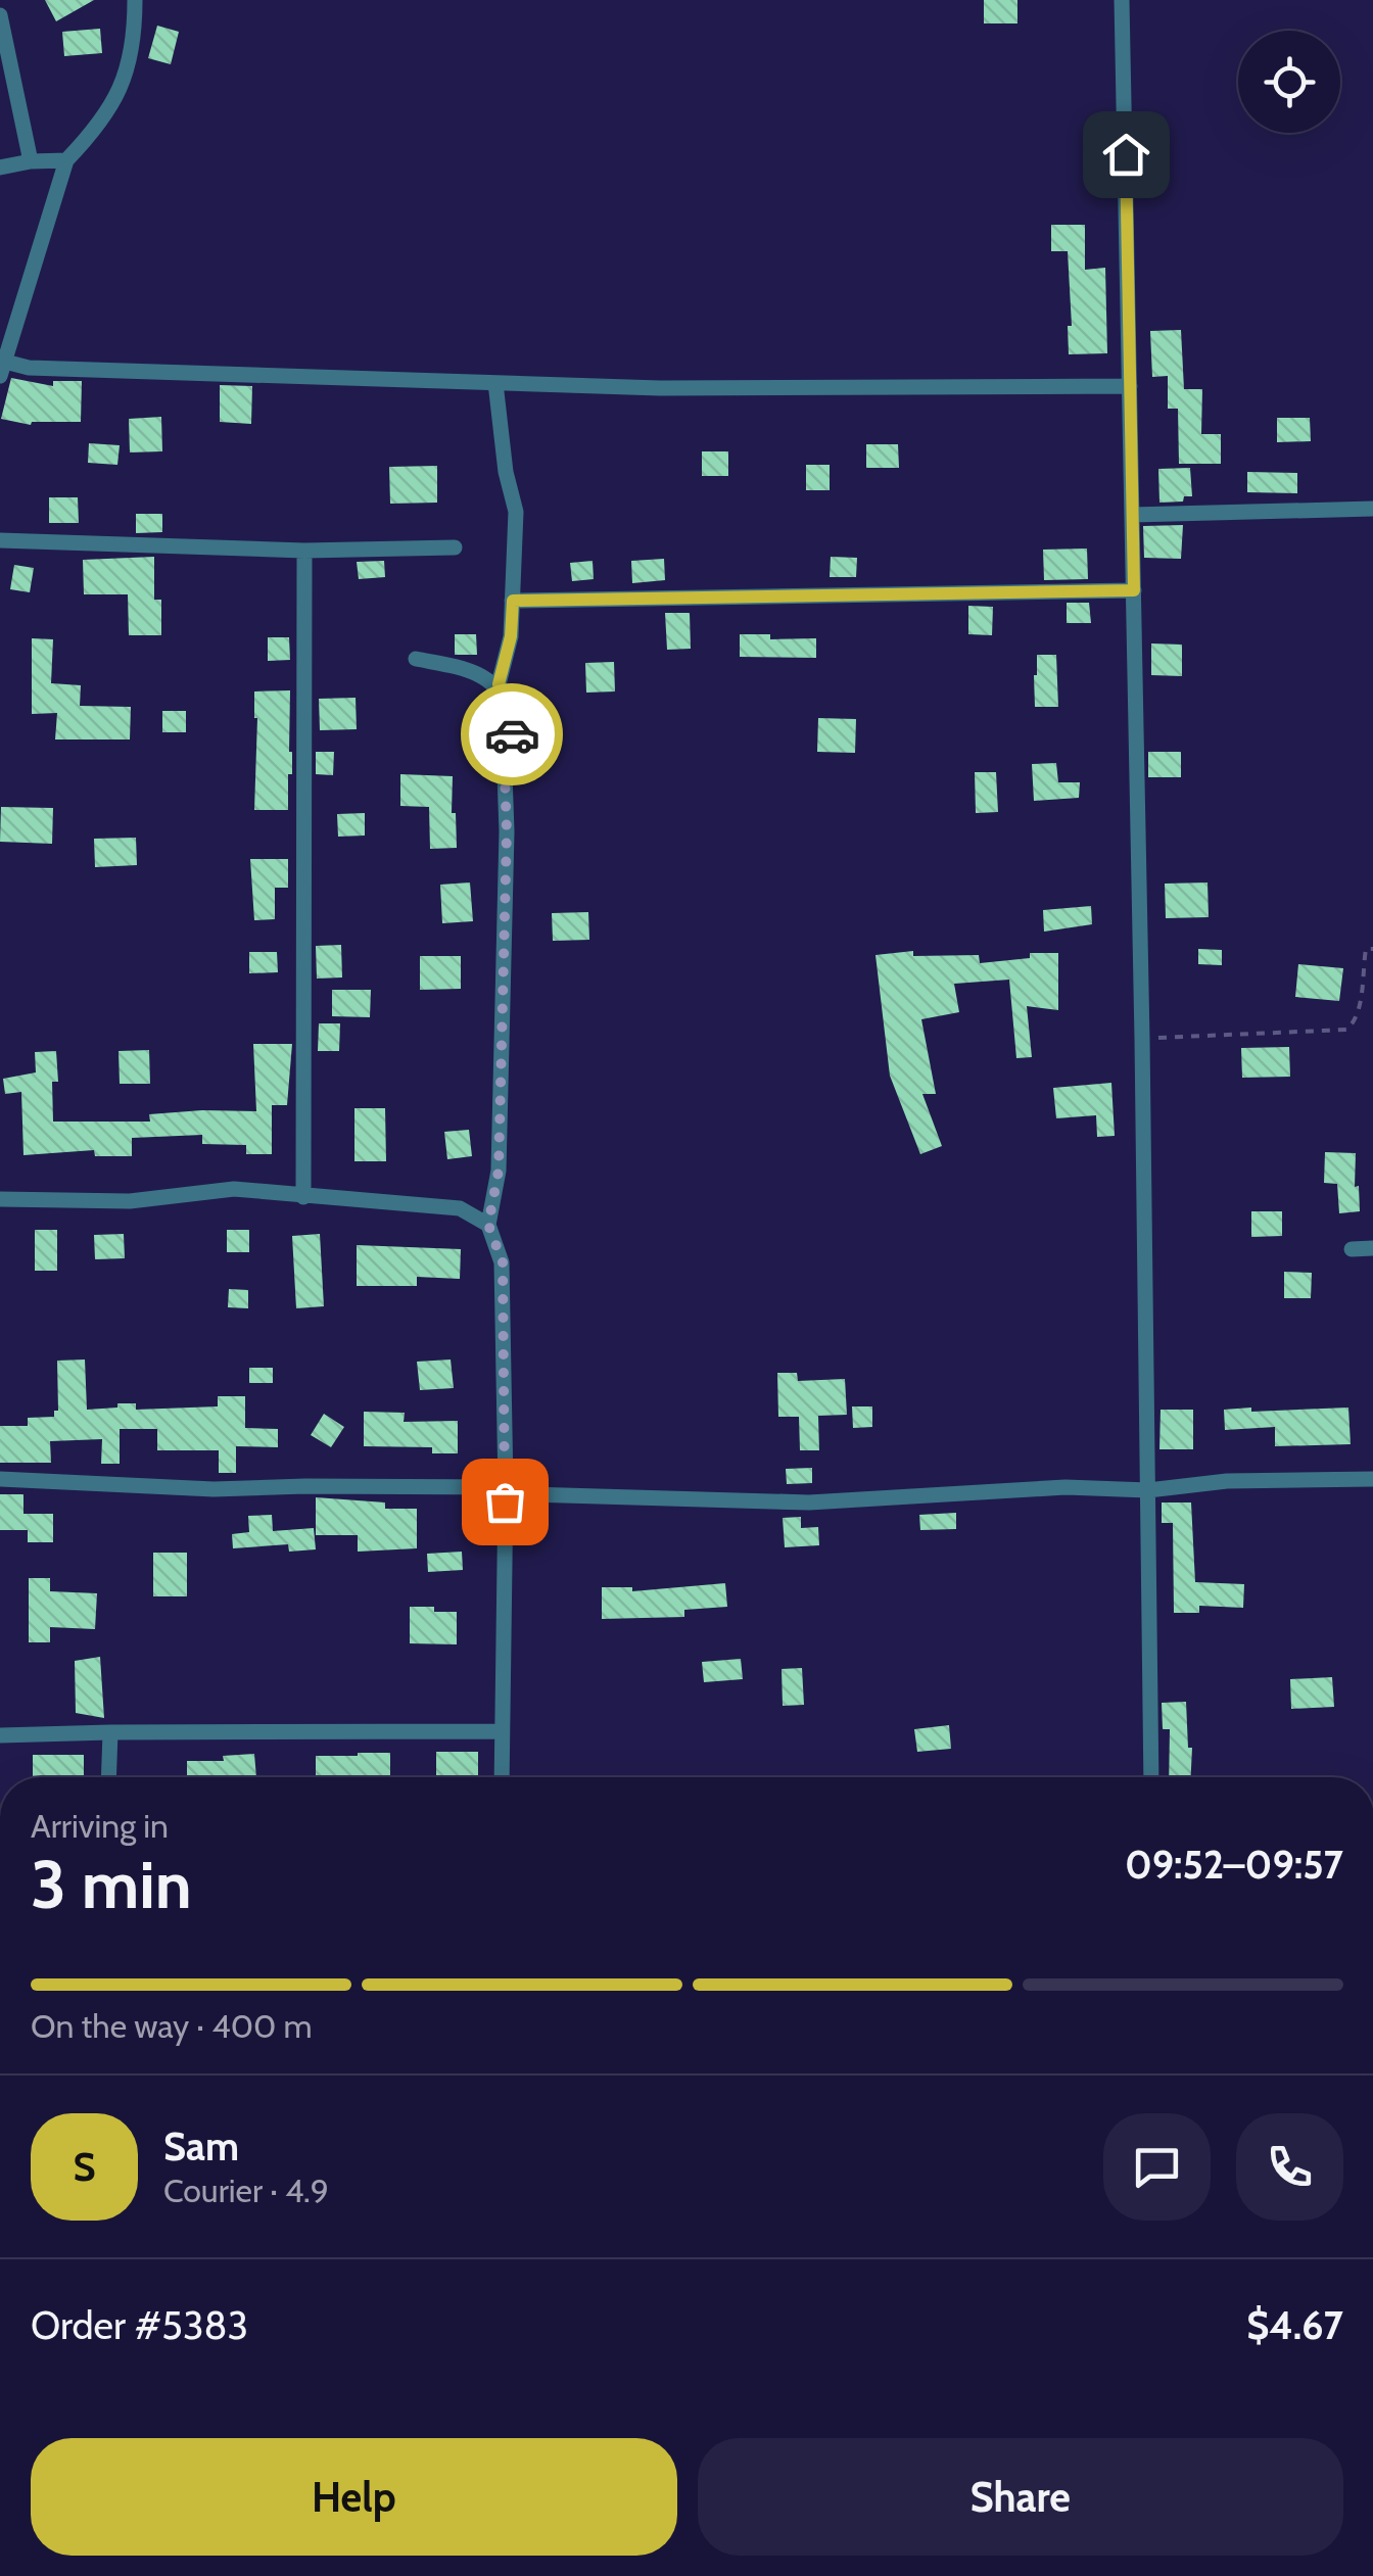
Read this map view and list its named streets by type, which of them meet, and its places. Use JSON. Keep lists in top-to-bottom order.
{
  "page": {
    "heading": ["3 min", "Arriving in", "09:52–09:57"],
    "panel": [
      "Sam",
      "Courier · 4.9",
      "Order #5383",
      "$4.67"
    ],
    "bar": "On the way · 400 m",
    "round": "S",
    "buttons": ["Help", "Share"]
  }
}
